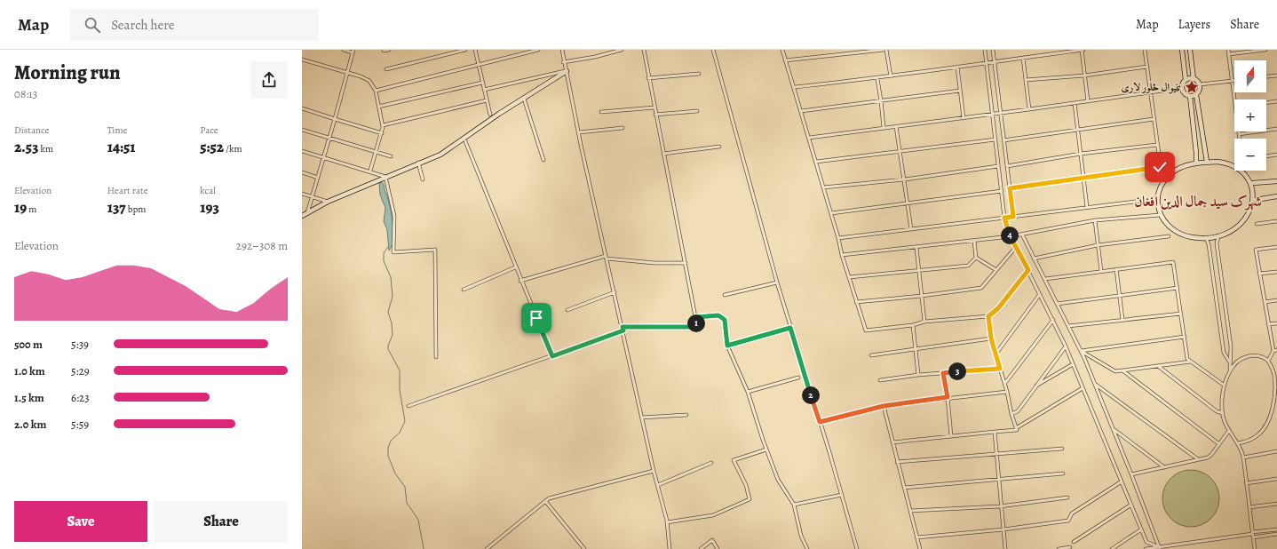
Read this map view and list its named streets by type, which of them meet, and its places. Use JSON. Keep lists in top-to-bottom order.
{
  "districts": ["شهرک سید جمال الدین افغان"],
  "places": {
    "place": ["تڼیوال څلور لاری"]
  },
  "north": "top",
  "page": {
    "header": "Map",
    "search": "Search here",
    "nav": ["Map", "Layers", "Share"],
    "heading": ["Morning run", "08:13"],
    "map_buttons": ["+", "−"],
    "stats": [
      ["Distance", "2.53 km"],
      ["Time", "14:51"],
      ["Pace", "5:52 /km"],
      ["Elevation", "19 m"],
      ["Heart rate", "137 bpm"],
      ["kcal", "193"]
    ],
    "pins": [
      "4",
      "1",
      "3",
      "2"
    ],
    "chart": ["Elevation", "292–308 m"],
    "list": [
      {
        "name": "500 m",
        "note": "5:39"
      },
      {
        "name": "1.0 km",
        "note": "5:29"
      },
      {
        "name": "1.5 km",
        "note": "6:23"
      },
      {
        "name": "2.0 km",
        "note": "5:59"
      }
    ],
    "buttons": ["Save", "Share"]
  }
}
